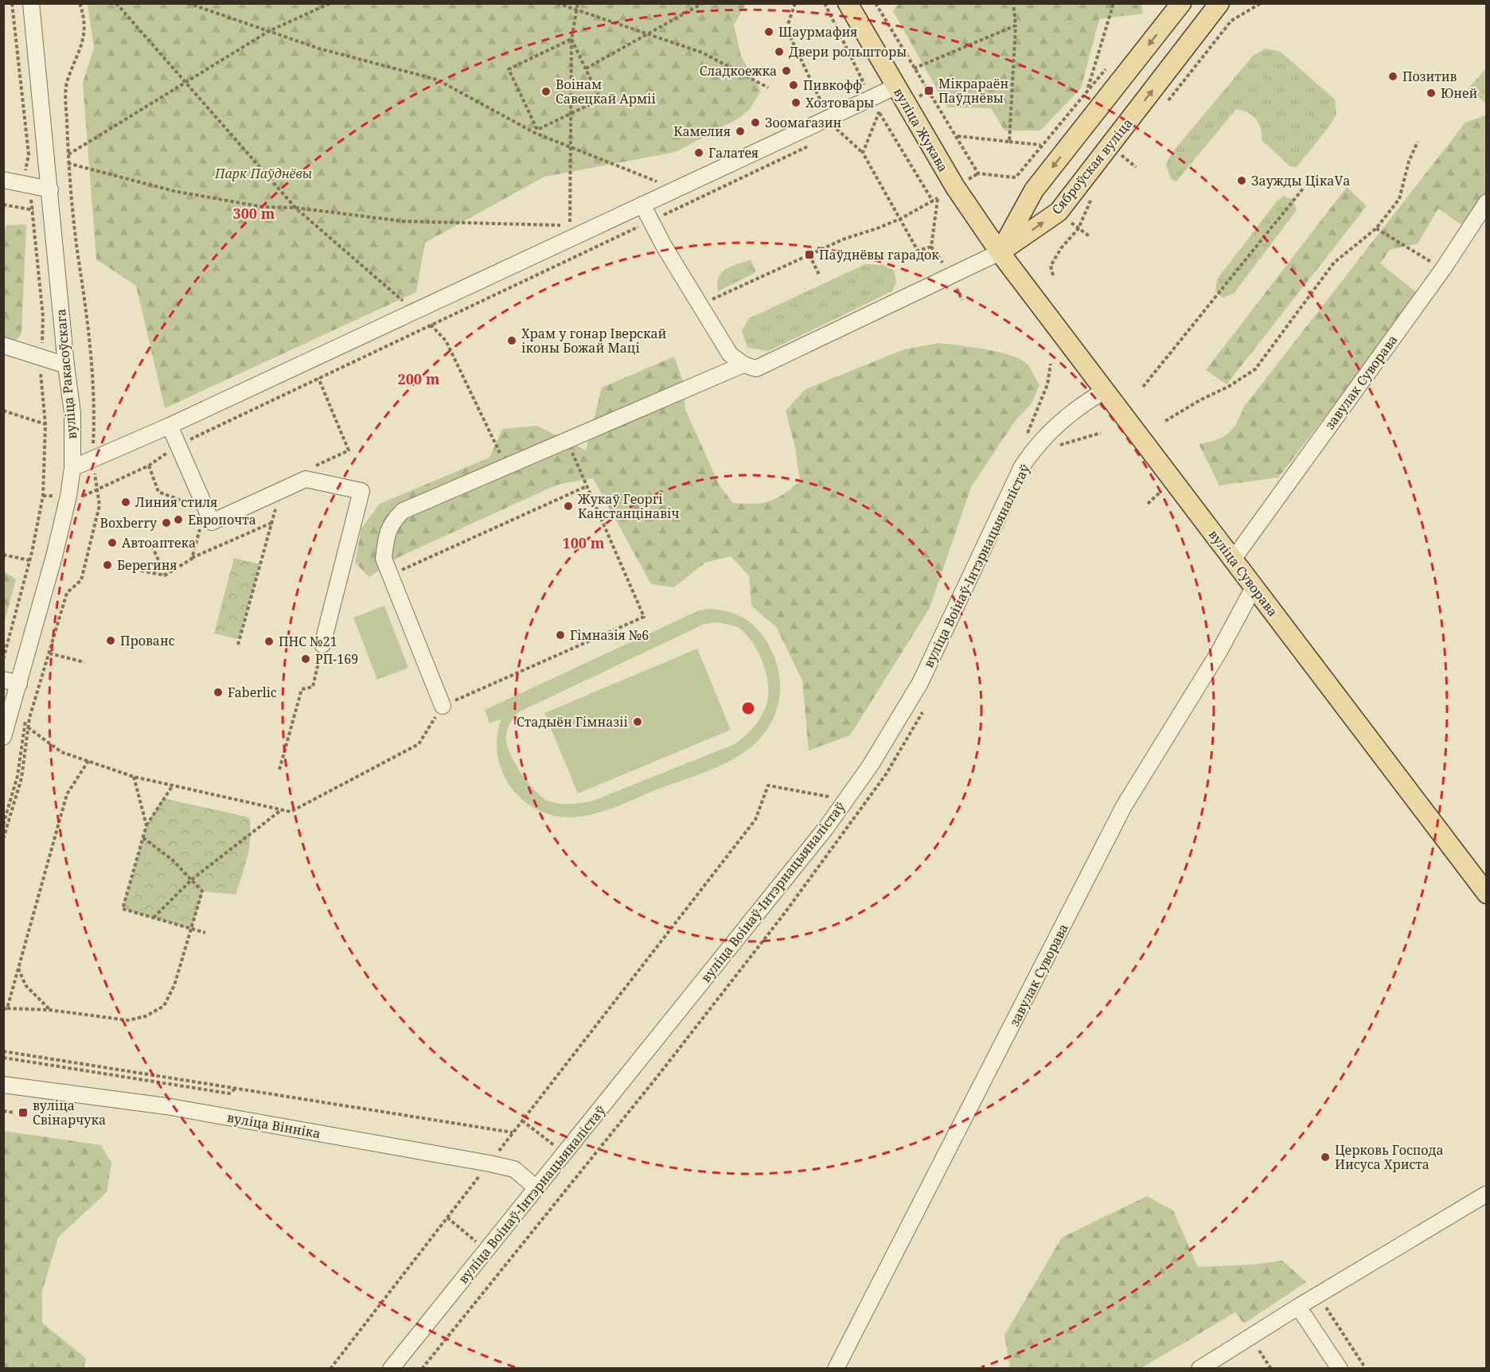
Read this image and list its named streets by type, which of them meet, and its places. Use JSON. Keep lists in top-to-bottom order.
{
  "streets": {
    "main road": ["вуліца Жукава", "Сяброўская вуліца", "вуліца Суворава"],
    "street": [
      "вуліца Ракасоўскага",
      "завулак Суворава",
      "вуліца Воінаў-Інтэрнацыяналістаў",
      "вуліца Вінніка"
    ]
  },
  "crossings": [
    ["вуліца Жукава", "Сяброўская вуліца"],
    ["вуліца Жукава", "вуліца Суворава"],
    ["Сяброўская вуліца", "вуліца Суворава"],
    ["завулак Суворава", "вуліца Суворава"],
    ["вуліца Воінаў-Інтэрнацыяналістаў", "вуліца Суворава"],
    ["вуліца Воінаў-Інтэрнацыяналістаў", "вуліца Вінніка"]
  ],
  "parks": ["Парк Паўднёвы"],
  "places": {
    "other": [
      "Шаурмафия",
      "Двери рольшторы",
      "Сладкоежка",
      "Позитив",
      "Пивкофф",
      "Воінам Савецкай Арміі",
      "Юней",
      "Хозтовары",
      "Зоомагазин",
      "Камелия",
      "Галатея",
      "Заужды ЦікаVа",
      "Храм у гонар Іверскай іконы Божай Маці",
      "Линия стиля",
      "Жукаў Георгі Канстанцінавіч",
      "Европочта",
      "Boxberry",
      "Автоаптека",
      "Берегиня",
      "Гімназія №6",
      "Прованс",
      "ПНС №21",
      "РП-169",
      "Faberlic",
      "Стадыён Гімназіі",
      "Церковь Господа Иисуса Христа"
    ],
    "transit": ["Мікрараён Паўднёвы", "Паўднёвы гарадок", "вуліца Свінарчука"]
  },
  "rings": ["300 m", "200 m", "100 m"]
}
